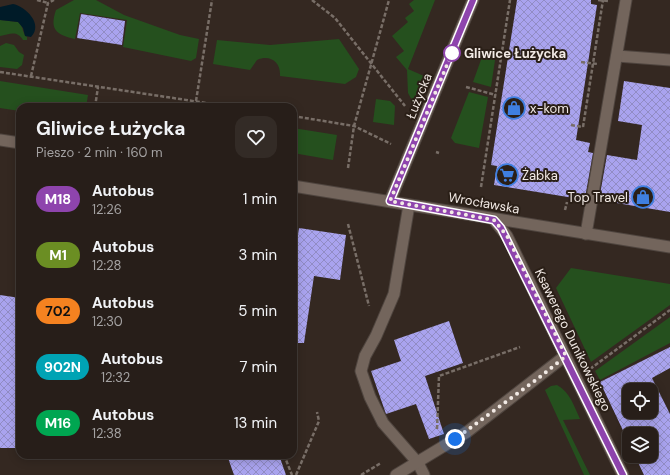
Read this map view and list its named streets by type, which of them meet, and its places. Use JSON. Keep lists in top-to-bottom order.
{
  "streets": {
    "street": ["Łużycka", "Wrocławska", "Ksawerego Dunikowskiego"]
  },
  "crossings": [
    ["Łużycka", "Wrocławska"],
    ["Wrocławska", "Ksawerego Dunikowskiego"]
  ],
  "places": {
    "other": ["Gliwice Łużycka"],
    "shop": ["x-kom", "Top Travel"],
    "supermarket": ["Żabka"]
  },
  "lines": ["bus line M18"],
  "page": {
    "heading": ["Gliwice Łużycka", "Pieszo · 2 min · 160 m"],
    "list": [
      {
        "mark": "M18",
        "name": "Autobus",
        "note": "12:26",
        "value": "1 min"
      },
      {
        "mark": "M1",
        "name": "Autobus",
        "note": "12:28",
        "value": "3 min"
      },
      {
        "mark": "702",
        "name": "Autobus",
        "note": "12:30",
        "value": "5 min"
      },
      {
        "mark": "902N",
        "name": "Autobus",
        "note": "12:32",
        "value": "7 min"
      },
      {
        "mark": "M16",
        "name": "Autobus",
        "note": "12:38",
        "value": "13 min"
      }
    ]
  }
}
